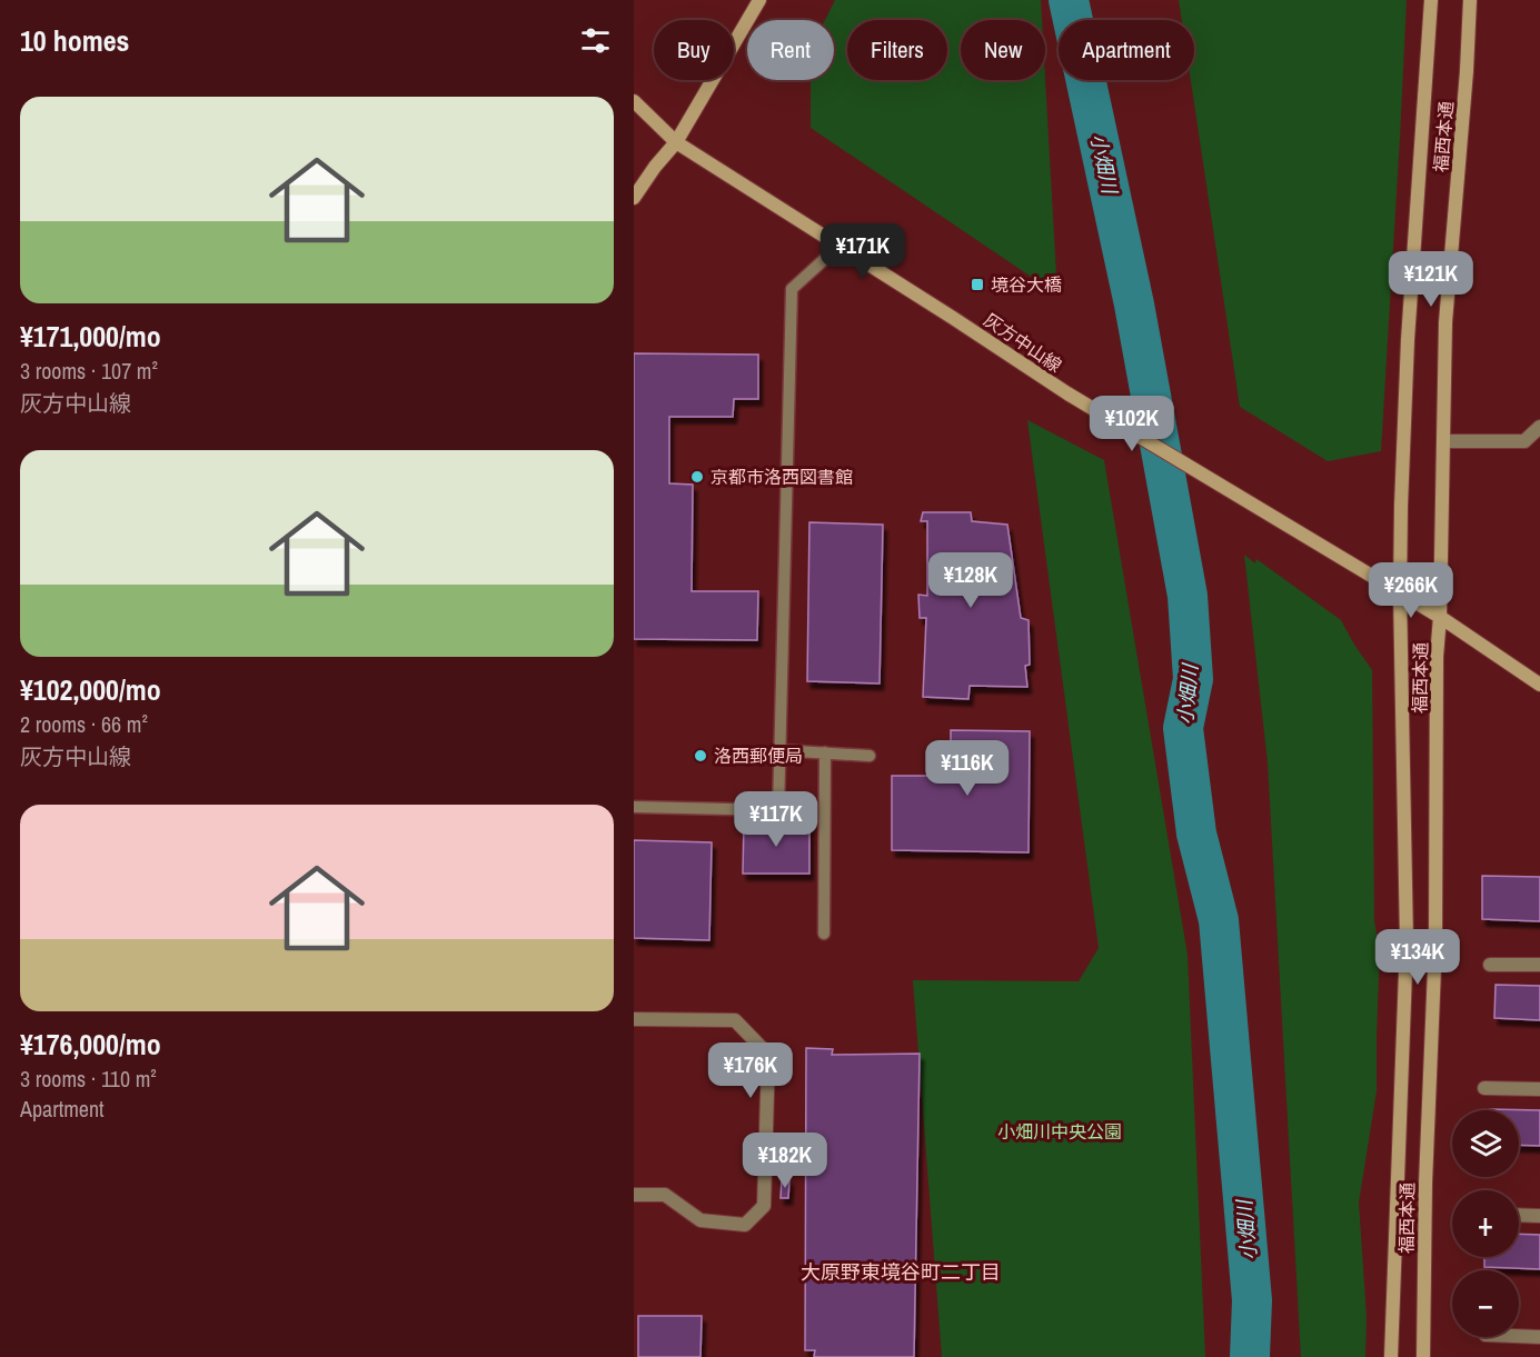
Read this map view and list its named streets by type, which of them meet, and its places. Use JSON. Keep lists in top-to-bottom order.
{
  "streets": {
    "main road": ["福西本通", "灰方中山線"]
  },
  "crossings": [
    ["福西本通", "灰方中山線"]
  ],
  "districts": ["大原野東境谷町二丁目"],
  "water": ["小畑川"],
  "parks": ["小畑川中央公園"],
  "places": {
    "transit": ["境谷大橋"],
    "other": ["京都市洛西図書館", "洛西郵便局"]
  },
  "page": {
    "heading": "10 homes",
    "chip": [
      "Buy",
      "Rent",
      "Filters",
      "New",
      "Apartment"
    ],
    "list": [
      {
        "name": "¥171,000/mo",
        "note": "3 rooms · 107 m² · 灰方中山線"
      },
      {
        "name": "¥102,000/mo",
        "note": "2 rooms · 66 m² · 灰方中山線"
      },
      {
        "name": "¥176,000/mo",
        "note": "3 rooms · 110 m² · Apartment"
      }
    ],
    "price": [
      "¥171K",
      "¥121K",
      "¥102K",
      "¥128K",
      "¥266K",
      "¥116K",
      "¥117K",
      "¥134K",
      "¥176K",
      "¥182K"
    ],
    "map_buttons": ["+", "−"]
  }
}
